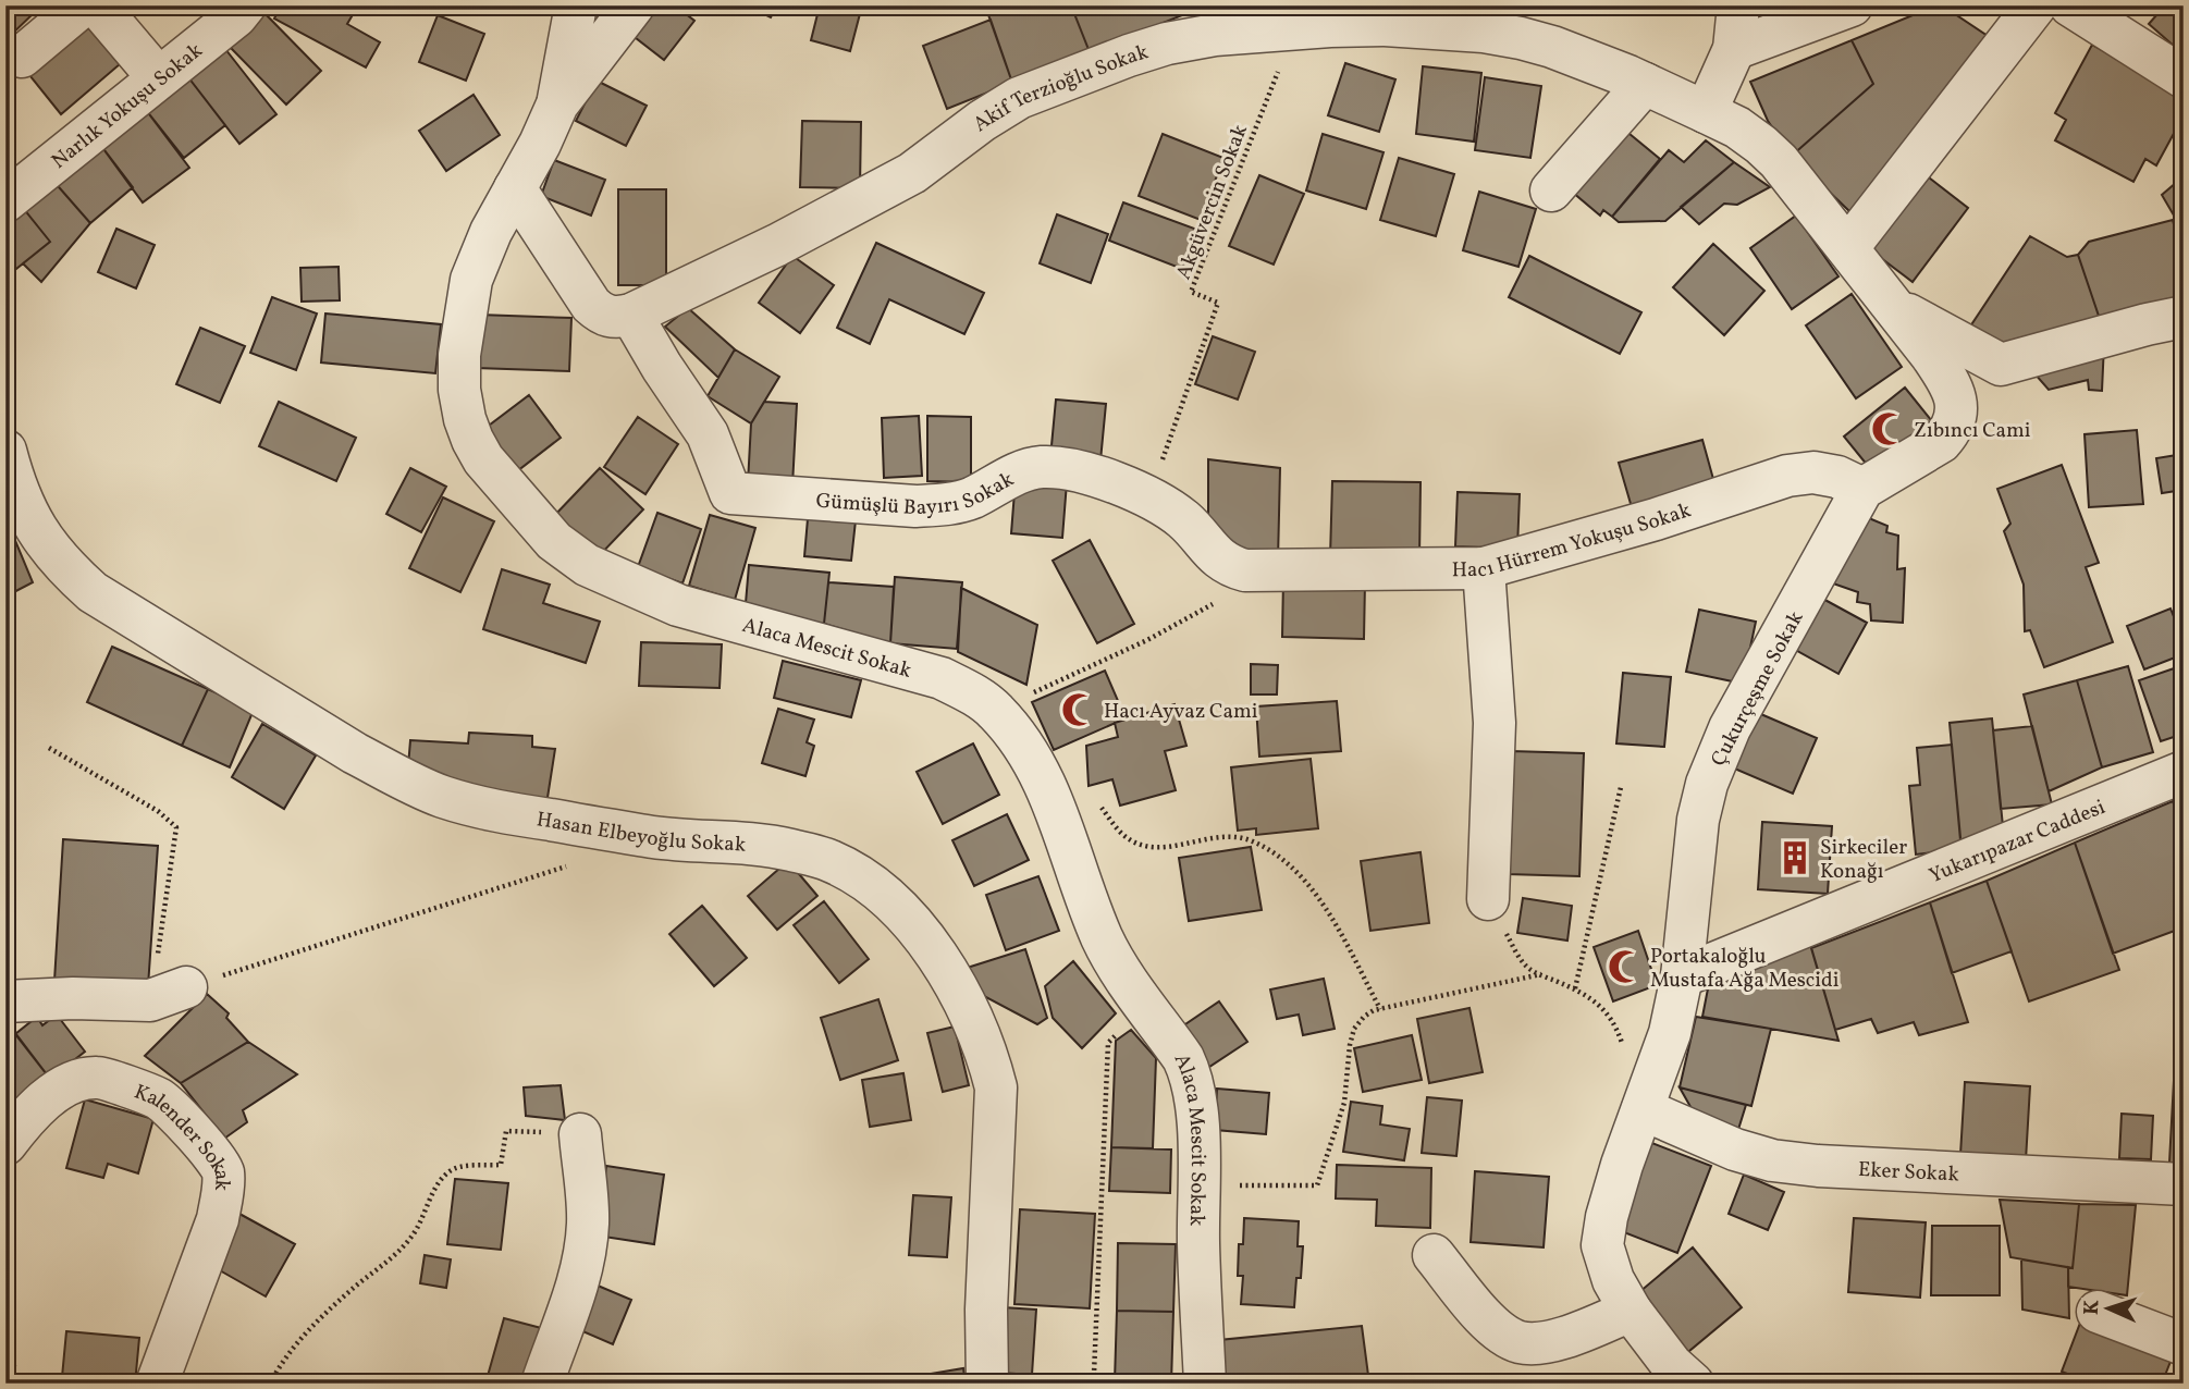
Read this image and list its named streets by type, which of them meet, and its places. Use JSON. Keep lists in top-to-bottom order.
{
  "streets": {
    "street": [
      "Akif Terzioğlu Sokak",
      "Narlık Yokuşu Sokak",
      "Gümüşlü Bayırı Sokak",
      "Hacı Hürrem Yokuşu Sokak",
      "Alaca Mescit Sokak",
      "Çukurçeşme Sokak",
      "Hasan Elbeyoğlu Sokak",
      "Yukarıpazar Caddesi",
      "Kalender Sokak",
      "Eker Sokak"
    ],
    "path": ["Akgüvercin Sokak"]
  },
  "crossings": [
    ["Akif Terzioğlu Sokak", "Akgüvercin Sokak"],
    ["Akif Terzioğlu Sokak", "Gümüşlü Bayırı Sokak"],
    ["Akgüvercin Sokak", "Gümüşlü Bayırı Sokak"],
    ["Gümüşlü Bayırı Sokak", "Hacı Hürrem Yokuşu Sokak"],
    ["Hacı Hürrem Yokuşu Sokak", "Çukurçeşme Sokak"],
    ["Çukurçeşme Sokak", "Yukarıpazar Caddesi"],
    ["Çukurçeşme Sokak", "Eker Sokak"]
  ],
  "places": {
    "mosque": ["Zıbıncı Cami", "Hacı Ayvaz Cami", "Portakaloğlu Mustafa Ağa Mescidi"],
    "building": ["Sirkeciler Konağı"]
  },
  "north": "left"
}
